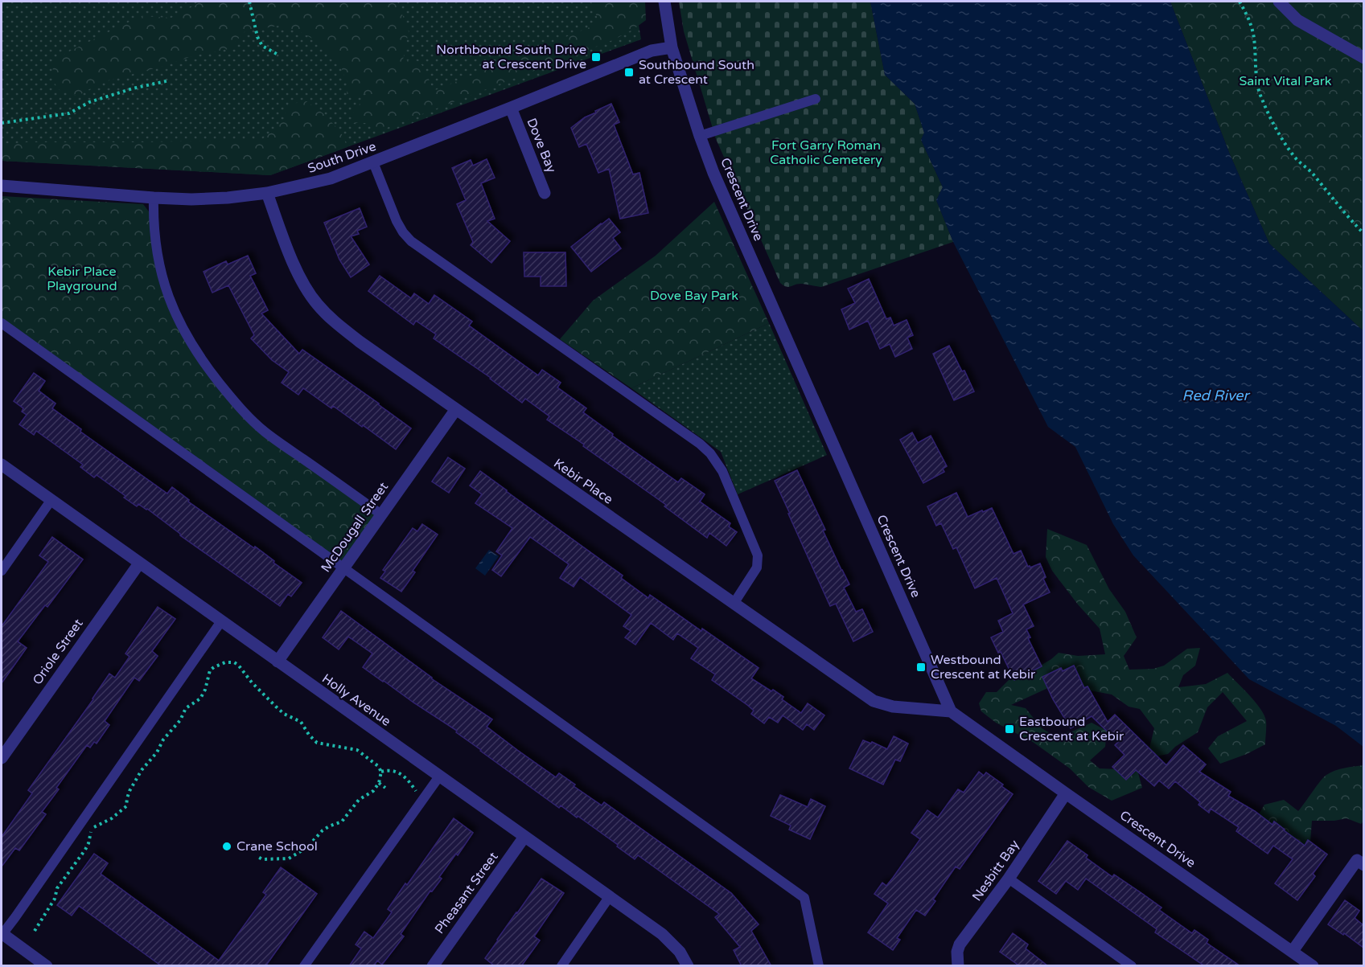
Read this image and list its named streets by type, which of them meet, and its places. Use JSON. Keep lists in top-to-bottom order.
{
  "streets": {
    "street": [
      "Dove Bay",
      "South Drive",
      "Crescent Drive",
      "Kebir Place",
      "McDougall Street",
      "Oriole Street",
      "Holly Avenue",
      "Nesbitt Bay",
      "Pheasant Street"
    ]
  },
  "crossings": [
    ["Dove Bay", "South Drive"],
    ["South Drive", "Crescent Drive"],
    ["South Drive", "Kebir Place"],
    ["Crescent Drive", "Kebir Place"],
    ["Crescent Drive", "Nesbitt Bay"],
    ["Kebir Place", "McDougall Street"],
    ["McDougall Street", "Holly Avenue"],
    ["Oriole Street", "Holly Avenue"],
    ["Holly Avenue", "Pheasant Street"]
  ],
  "water": ["Red River"],
  "parks": [
    "Saint Vital Park",
    "Fort Garry Roman Catholic Cemetery",
    "Kebir Place Playground",
    "Dove Bay Park"
  ],
  "places": {
    "transit": [
      "Northbound South Drive at Crescent Drive",
      "Southbound South at Crescent",
      "Westbound Crescent at Kebir",
      "Eastbound Crescent at Kebir"
    ],
    "other": ["Crane School"]
  }
}
